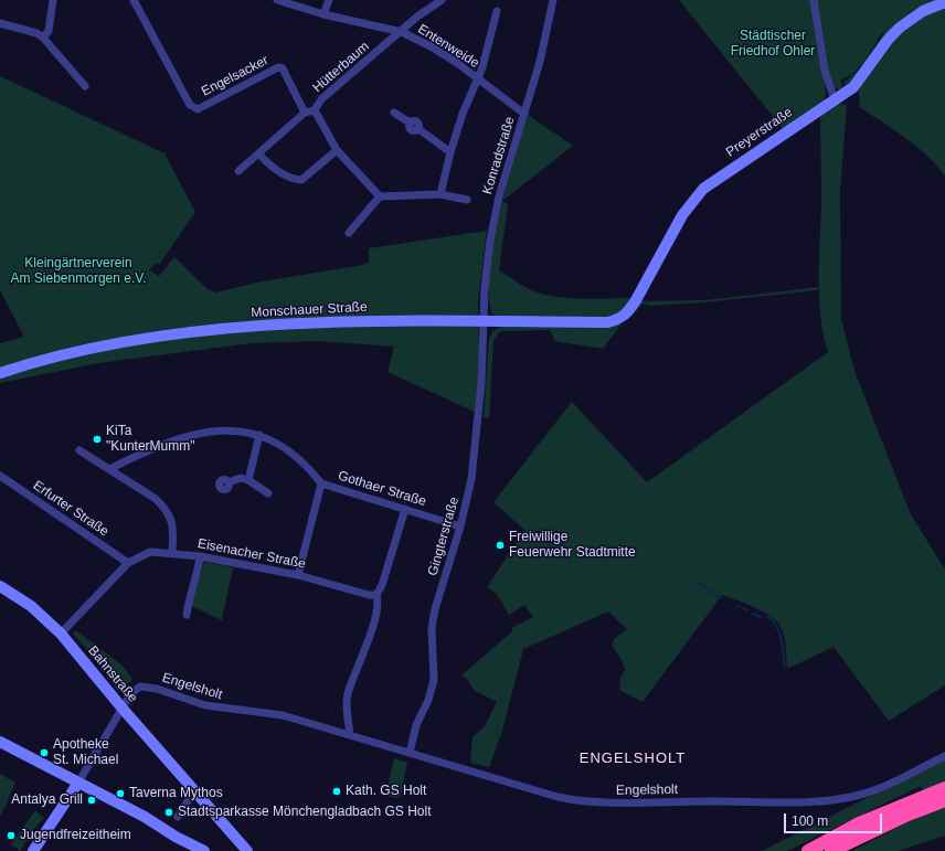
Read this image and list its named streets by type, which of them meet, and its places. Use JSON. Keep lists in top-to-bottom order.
{
  "streets": {
    "main road": ["Preyerstraße", "Monschauer Straße", "Bahnstraße"],
    "street": [
      "Entenweide",
      "Hütterbaum",
      "Engelsacker",
      "Konradstraße",
      "Gothaer Straße",
      "Erfurter Straße",
      "Gingterstraße",
      "Eisenacher Straße",
      "Engelsholt"
    ]
  },
  "crossings": [
    ["Entenweide", "Hütterbaum"],
    ["Entenweide", "Konradstraße"],
    ["Hütterbaum", "Engelsacker"],
    ["Preyerstraße", "Monschauer Straße"],
    ["Konradstraße", "Monschauer Straße"],
    ["Konradstraße", "Gingterstraße"],
    ["Monschauer Straße", "Gingterstraße"],
    ["Gothaer Straße", "Gingterstraße"],
    ["Gothaer Straße", "Eisenacher Straße"],
    ["Erfurter Straße", "Eisenacher Straße"],
    ["Gingterstraße", "Engelsholt"],
    ["Eisenacher Straße", "Bahnstraße"],
    ["Bahnstraße", "Engelsholt"]
  ],
  "districts": ["ENGELSHOLT"],
  "parks": ["Städtischer Friedhof Ohler", "Kleingärtnerverein Am Siebenmorgen e.V."],
  "places": [
    "KiTa \"KunterMumm\"",
    "Freiwillige Feuerwehr Stadtmitte",
    "Apotheke St. Michael",
    "Kath. GS Holt",
    "Taverna Mythos",
    "Antalya Grill",
    "Stadtsparkasse Mönchengladbach GS Holt",
    "Jugendfreizeitheim"
  ],
  "scale_bar": "100 m"
}
